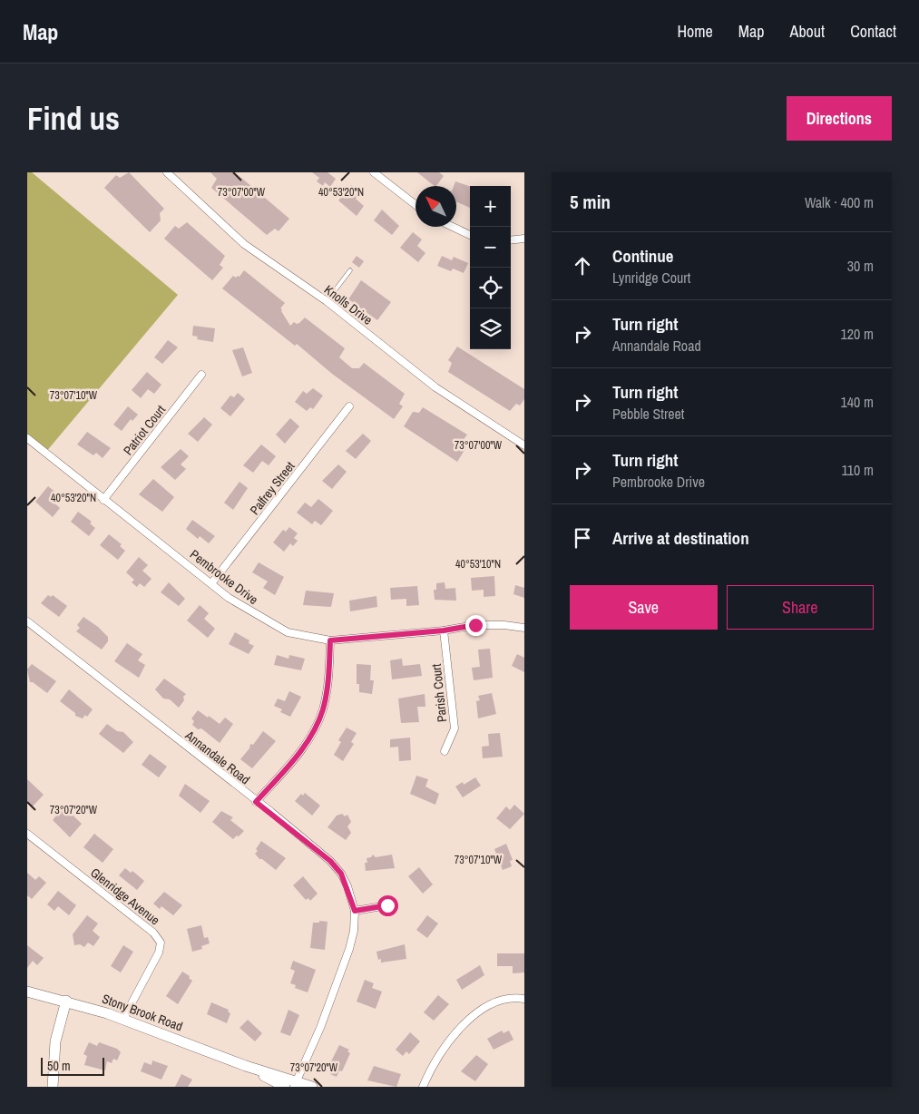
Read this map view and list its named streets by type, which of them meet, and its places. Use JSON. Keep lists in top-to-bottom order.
{
  "streets": {
    "main road": ["Stony Brook Road"],
    "street": [
      "Knolls Drive",
      "Patriot Court",
      "Palfrey Street",
      "Pembrooke Drive",
      "Parish Court",
      "Annandale Road",
      "Glenridge Avenue"
    ]
  },
  "crossings": [
    ["Patriot Court", "Pembrooke Drive"],
    ["Palfrey Street", "Pembrooke Drive"],
    ["Pembrooke Drive", "Parish Court"],
    ["Annandale Road", "Stony Brook Road"],
    ["Glenridge Avenue", "Stony Brook Road"]
  ],
  "scale_bar": "50 m",
  "north": "top left",
  "page": {
    "header": "Map",
    "nav": [
      "Home",
      "Map",
      "About",
      "Contact"
    ],
    "buttons": [
      "Directions",
      ["Save", "Share"]
    ],
    "title": "Find us",
    "heading": ["5 min", "Walk · 400 m"],
    "map_buttons": ["+", "−"],
    "list": [
      ["Continue", "Lynridge Court", "30 m"],
      ["Turn right", "Annandale Road", "120 m"],
      ["Turn right", "Pebble Street", "140 m"],
      ["Turn right", "Pembrooke Drive", "110 m"],
      "Arrive at destination"
    ],
    "scale": "50 m"
  },
  "coordinates": [
    "73°07'00\"W",
    "40°53'20\"N",
    "73°07'10\"W",
    "40°53'10\"N",
    "73°07'20\"W"
  ]
}
